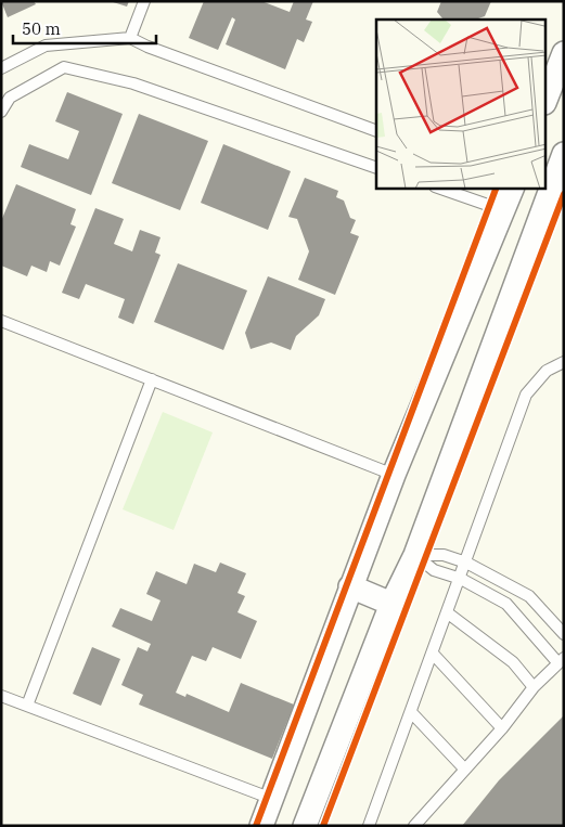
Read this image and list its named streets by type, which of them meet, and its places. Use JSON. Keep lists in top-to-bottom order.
{
  "scale_bar": "50 m"
}
